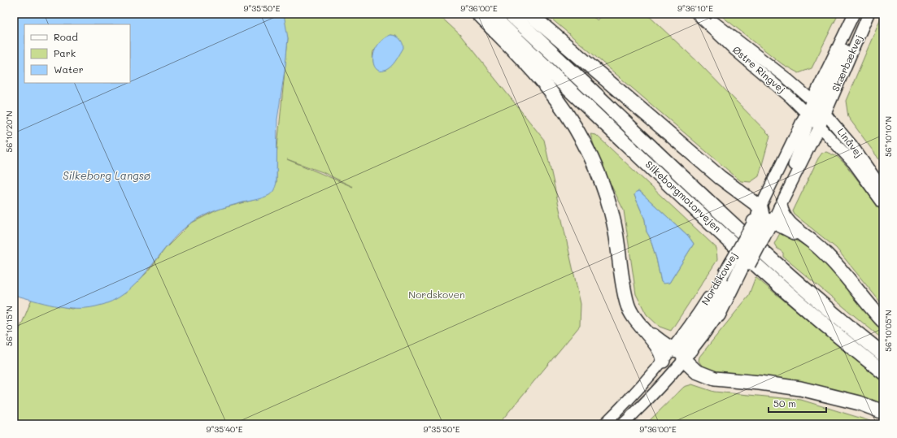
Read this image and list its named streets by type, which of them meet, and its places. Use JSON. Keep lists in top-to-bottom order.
{
  "streets": {
    "highway": ["Silkeborgmotorvejen"],
    "street": [
      "Skærbækvej",
      "Østre Ringvej",
      "Linåvej",
      "Nordskovvej"
    ]
  },
  "crossings": [
    ["Skærbækvej", "Østre Ringvej"],
    ["Skærbækvej", "Linåvej"],
    ["Skærbækvej", "Nordskovvej"],
    ["Østre Ringvej", "Linåvej"],
    ["Østre Ringvej", "Nordskovvej"],
    ["Linåvej", "Nordskovvej"]
  ],
  "water": ["Silkeborg Langsø"],
  "parks": ["Nordskoven"],
  "legend": ["Road", "Park", "Water"],
  "scale_bar": "50 m",
  "coordinates": [
    "9°35'50\"E",
    "9°36'00\"E",
    "9°36'10\"E",
    "56°10'20\"N",
    "56°10'10\"N",
    "56°10'15\"N",
    "56°10'05\"N",
    "9°35'40\"E"
  ]
}
